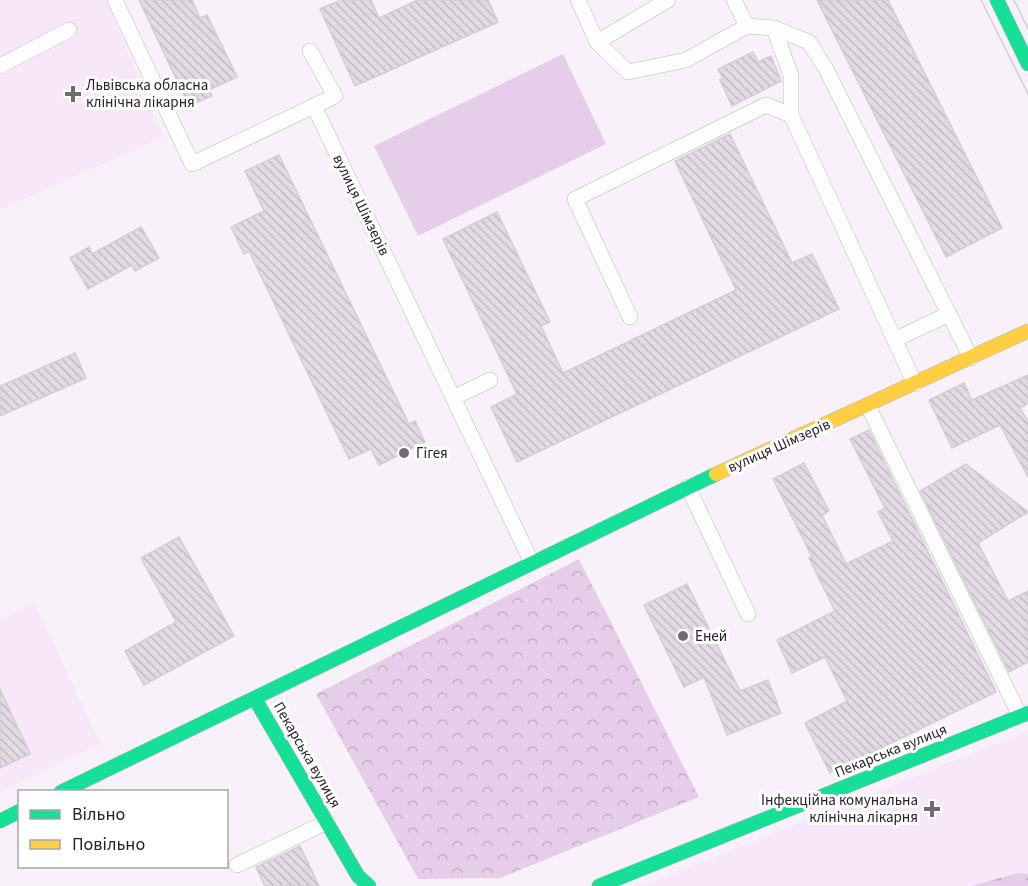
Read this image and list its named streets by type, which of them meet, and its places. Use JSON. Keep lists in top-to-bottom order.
{
  "streets": {
    "street": ["вулиця Шімзерів", "Пекарська вулиця"]
  },
  "crossings": [
    ["вулиця Шімзерів", "Пекарська вулиця"]
  ],
  "places": {
    "health": ["Львівська обласна клінічна лікарня", "Інфекційна комунальна клінічна лікарня"],
    "other": ["Гігея", "Еней"]
  },
  "legend": ["Вільно", "Повільно"]
}
